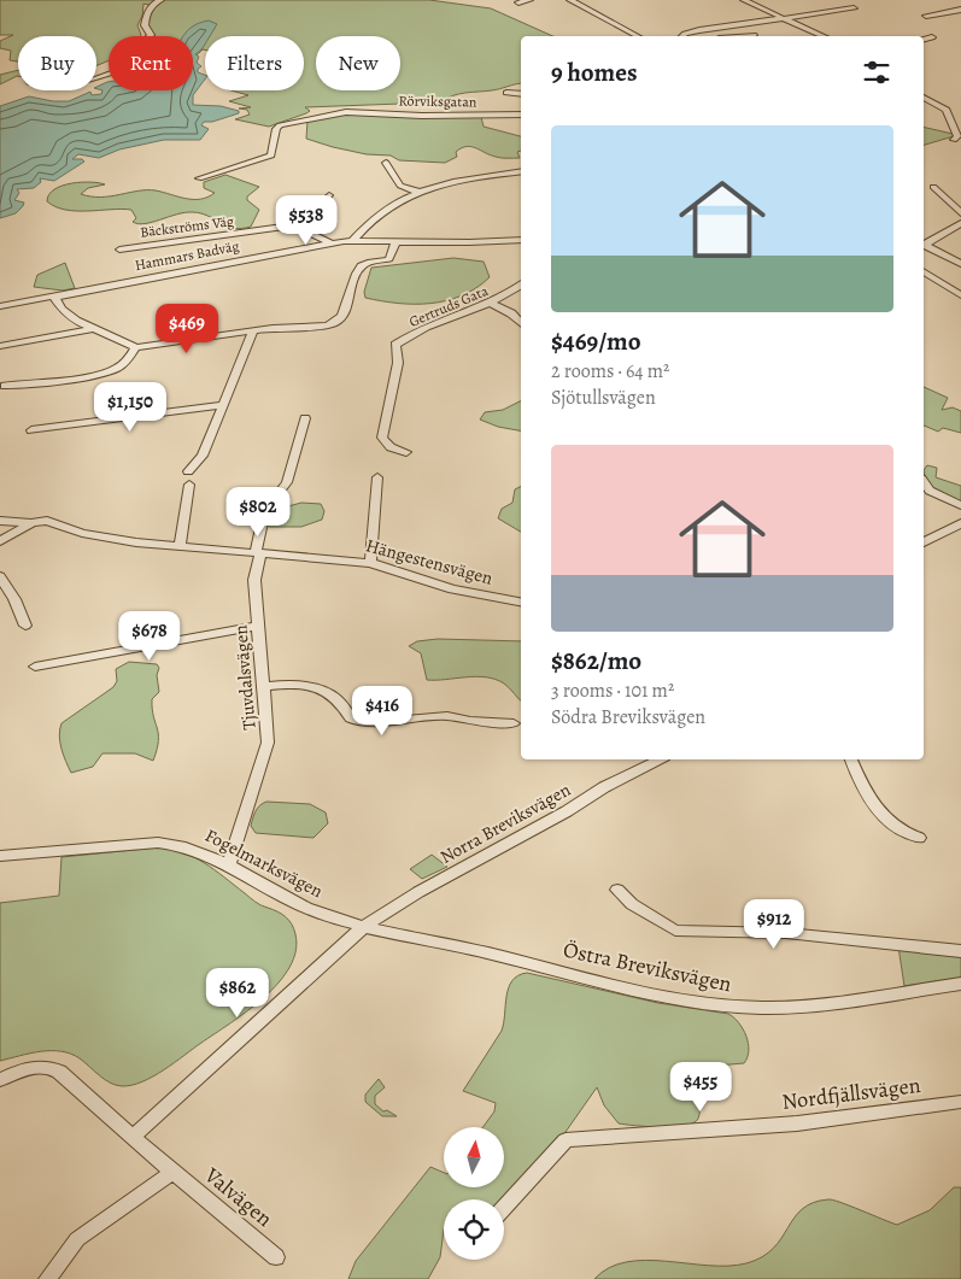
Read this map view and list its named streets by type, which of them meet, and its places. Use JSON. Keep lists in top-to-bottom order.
{
  "streets": {
    "street": [
      "Rörviksgatan",
      "Bäckströms Väg",
      "Hammars Badväg",
      "Gertruds Gata",
      "Hängestensvägen",
      "Tjuvdalsvägen",
      "Norra Breviksvägen",
      "Fogelmarksvägen",
      "Östra Breviksvägen",
      "Nordfjällsvägen",
      "Valvägen"
    ]
  },
  "crossings": [
    ["Hängestensvägen", "Tjuvdalsvägen"],
    ["Tjuvdalsvägen", "Fogelmarksvägen"],
    ["Norra Breviksvägen", "Fogelmarksvägen"],
    ["Norra Breviksvägen", "Östra Breviksvägen"],
    ["Norra Breviksvägen", "Valvägen"],
    ["Fogelmarksvägen", "Östra Breviksvägen"]
  ],
  "north": "top",
  "page": {
    "chip": [
      "Buy",
      "Rent",
      "Filters",
      "New"
    ],
    "heading": "9 homes",
    "list": [
      {
        "name": "$469/mo",
        "note": "2 rooms · 64 m² · Sjötullsvägen"
      },
      {
        "name": "$862/mo",
        "note": "3 rooms · 101 m² · Södra Breviksvägen"
      }
    ],
    "price": [
      "$538",
      "$469",
      "$1,150",
      "$802",
      "$678",
      "$416",
      "$912",
      "$862",
      "$455"
    ]
  }
}
